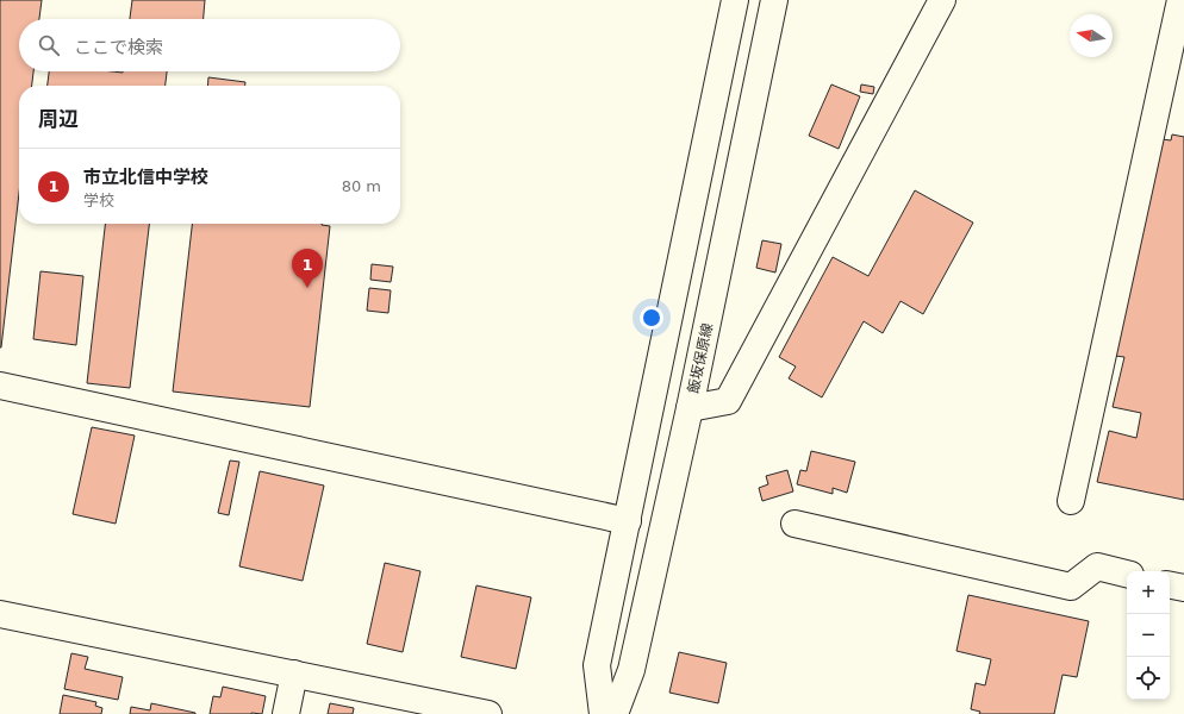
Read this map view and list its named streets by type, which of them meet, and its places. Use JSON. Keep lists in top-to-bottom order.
{
  "streets": {
    "street": ["飯坂保原線"]
  },
  "north": "left",
  "page": {
    "search": "ここで検索",
    "heading": "周辺",
    "list": [
      {
        "mark": "1",
        "name": "市立北信中学校",
        "note": "学校",
        "value": "80 m"
      }
    ],
    "pins": "1",
    "map_buttons": ["+", "−"]
  }
}
